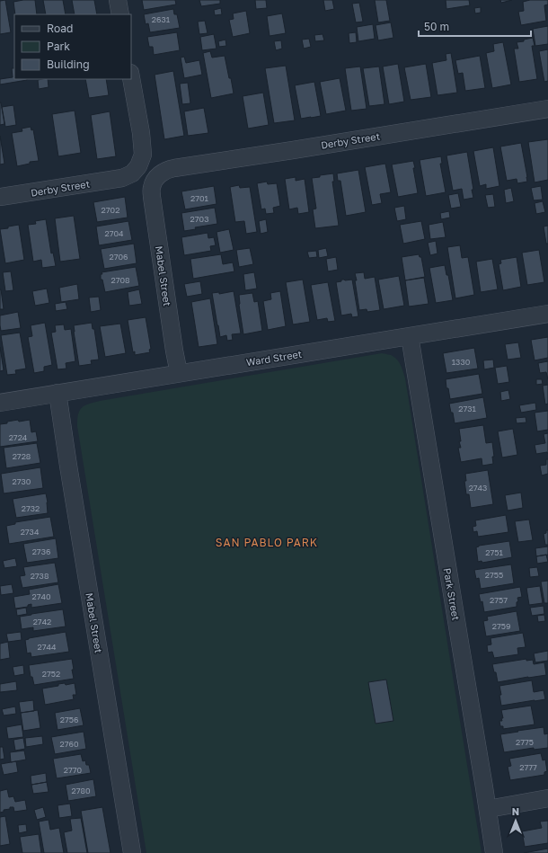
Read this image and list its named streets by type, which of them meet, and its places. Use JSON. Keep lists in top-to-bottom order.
{
  "streets": {
    "street": [
      "Derby Street",
      "Mabel Street",
      "Ward Street",
      "Park Street"
    ]
  },
  "crossings": [
    ["Derby Street", "Mabel Street"],
    ["Mabel Street", "Ward Street"],
    ["Ward Street", "Park Street"]
  ],
  "districts": ["SAN PABLO PARK"],
  "house_numbers": [
    "2631",
    "2701",
    "2702",
    "2703",
    "2704",
    "2706",
    "2708",
    "1330",
    "2731",
    "2724",
    "2728",
    "2730",
    "2743",
    "2732",
    "2734",
    "2736",
    "2751",
    "2755",
    "2738",
    "2740",
    "2757",
    "2742",
    "2759",
    "2744",
    "2752",
    "2756",
    "2775",
    "2760",
    "2777",
    "2770",
    "2780"
  ],
  "legend": ["Road", "Park", "Building"],
  "scale_bar": "50 m",
  "north": "top"
}
